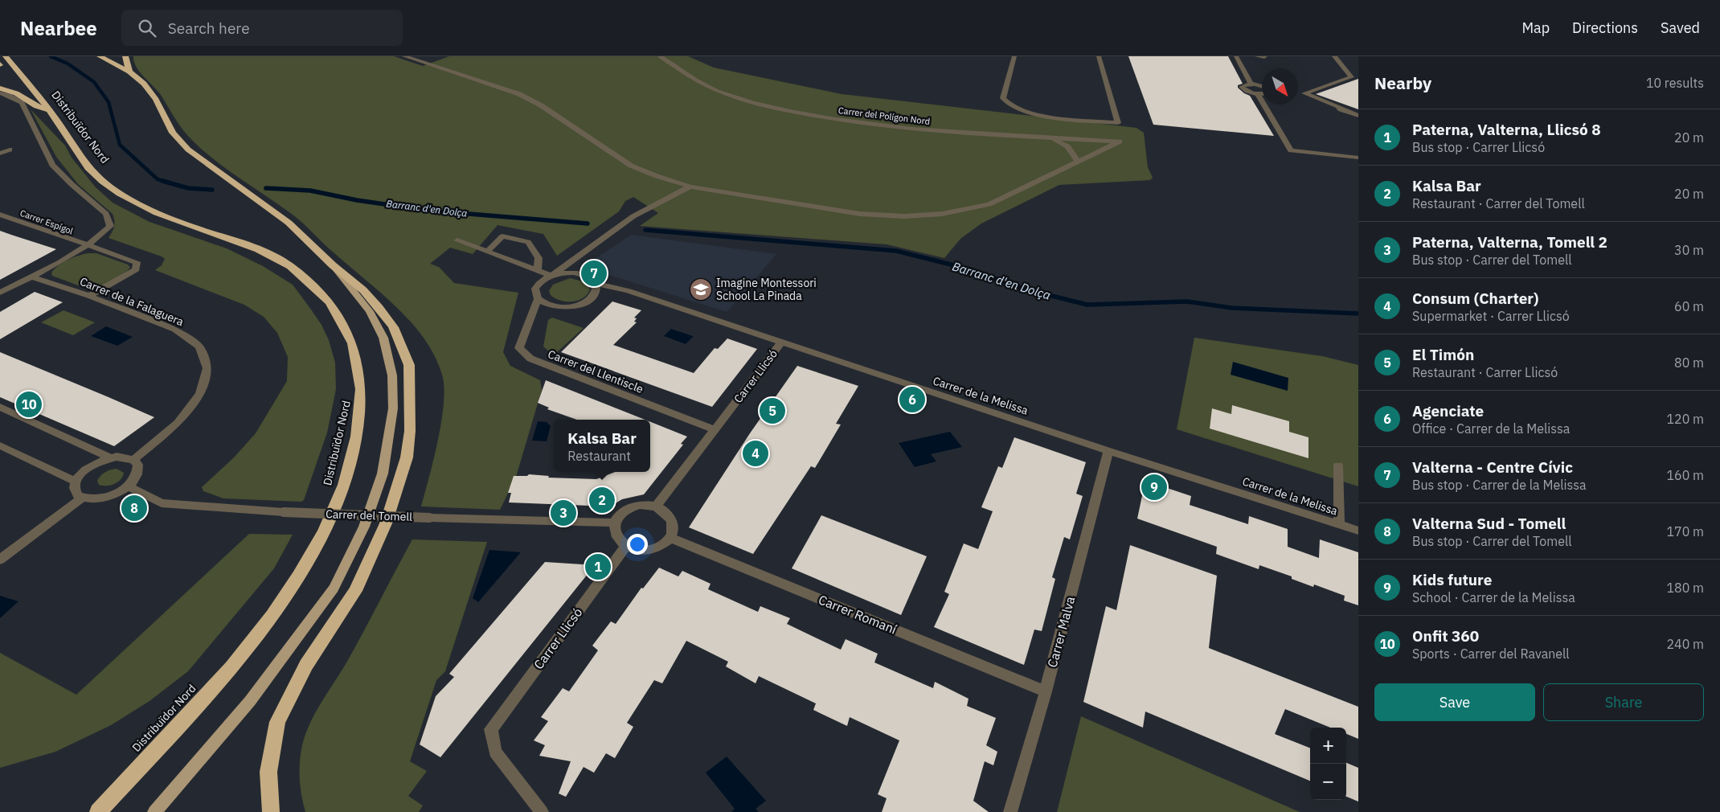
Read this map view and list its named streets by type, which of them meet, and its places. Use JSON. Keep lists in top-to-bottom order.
{
  "streets": {
    "highway": ["Distribuïdor Nord"],
    "street": [
      "Carrer del Polígon Nord",
      "Carrer Espígol",
      "Carrer de la Falaguera",
      "Carrer del Llentiscle",
      "Carrer Llicsó",
      "Carrer de la Melissa",
      "Carrer del Tomell",
      "Carrer Romaní",
      "Carrer Malva"
    ]
  },
  "crossings": [
    ["Carrer Espígol", "Carrer de la Falaguera"],
    ["Carrer del Llentiscle", "Carrer Llicsó"],
    ["Carrer Llicsó", "Carrer de la Melissa"],
    ["Carrer Llicsó", "Carrer del Tomell"],
    ["Carrer Llicsó", "Carrer Romaní"],
    ["Carrer de la Melissa", "Carrer Malva"],
    ["Carrer del Tomell", "Carrer Romaní"],
    ["Carrer Romaní", "Carrer Malva"]
  ],
  "water": ["Barranc d'en Dolça"],
  "places": {
    "school or university": ["Imagine Montessori School La Pinada"]
  },
  "north": "bottom right",
  "page": {
    "header": "Nearbee",
    "search": "Search here",
    "nav": ["Map", "Directions", "Saved"],
    "heading": ["Nearby", "10 results"],
    "list": [
      {
        "mark": "1",
        "name": "Paterna, Valterna, Llicsó 8",
        "note": "Bus stop · Carrer Llicsó",
        "value": "20 m"
      },
      {
        "mark": "2",
        "name": "Kalsa Bar",
        "note": "Restaurant · Carrer del Tomell",
        "value": "20 m"
      },
      {
        "mark": "3",
        "name": "Paterna, Valterna, Tomell 2",
        "note": "Bus stop · Carrer del Tomell",
        "value": "30 m"
      },
      {
        "mark": "4",
        "name": "Consum (Charter)",
        "note": "Supermarket · Carrer Llicsó",
        "value": "60 m"
      },
      {
        "mark": "5",
        "name": "El Timón",
        "note": "Restaurant · Carrer Llicsó",
        "value": "80 m"
      },
      {
        "mark": "6",
        "name": "Agenciate",
        "note": "Office · Carrer de la Melissa",
        "value": "120 m"
      },
      {
        "mark": "7",
        "name": "Valterna - Centre Cívic",
        "note": "Bus stop · Carrer de la Melissa",
        "value": "160 m"
      },
      {
        "mark": "8",
        "name": "Valterna Sud - Tomell",
        "note": "Bus stop · Carrer del Tomell",
        "value": "170 m"
      },
      {
        "mark": "9",
        "name": "Kids future",
        "note": "School · Carrer de la Melissa",
        "value": "180 m"
      },
      {
        "mark": "10",
        "name": "Onfit 360",
        "note": "Sports · Carrer del Ravanell",
        "value": "240 m"
      }
    ],
    "pins": [
      "7",
      "6",
      "10",
      "5",
      "4",
      "9",
      "2",
      "8",
      "3",
      "1"
    ],
    "popup": ["Kalsa Bar", "Restaurant"],
    "buttons": ["Save", "Share"],
    "map_buttons": ["+", "−"]
  }
}
